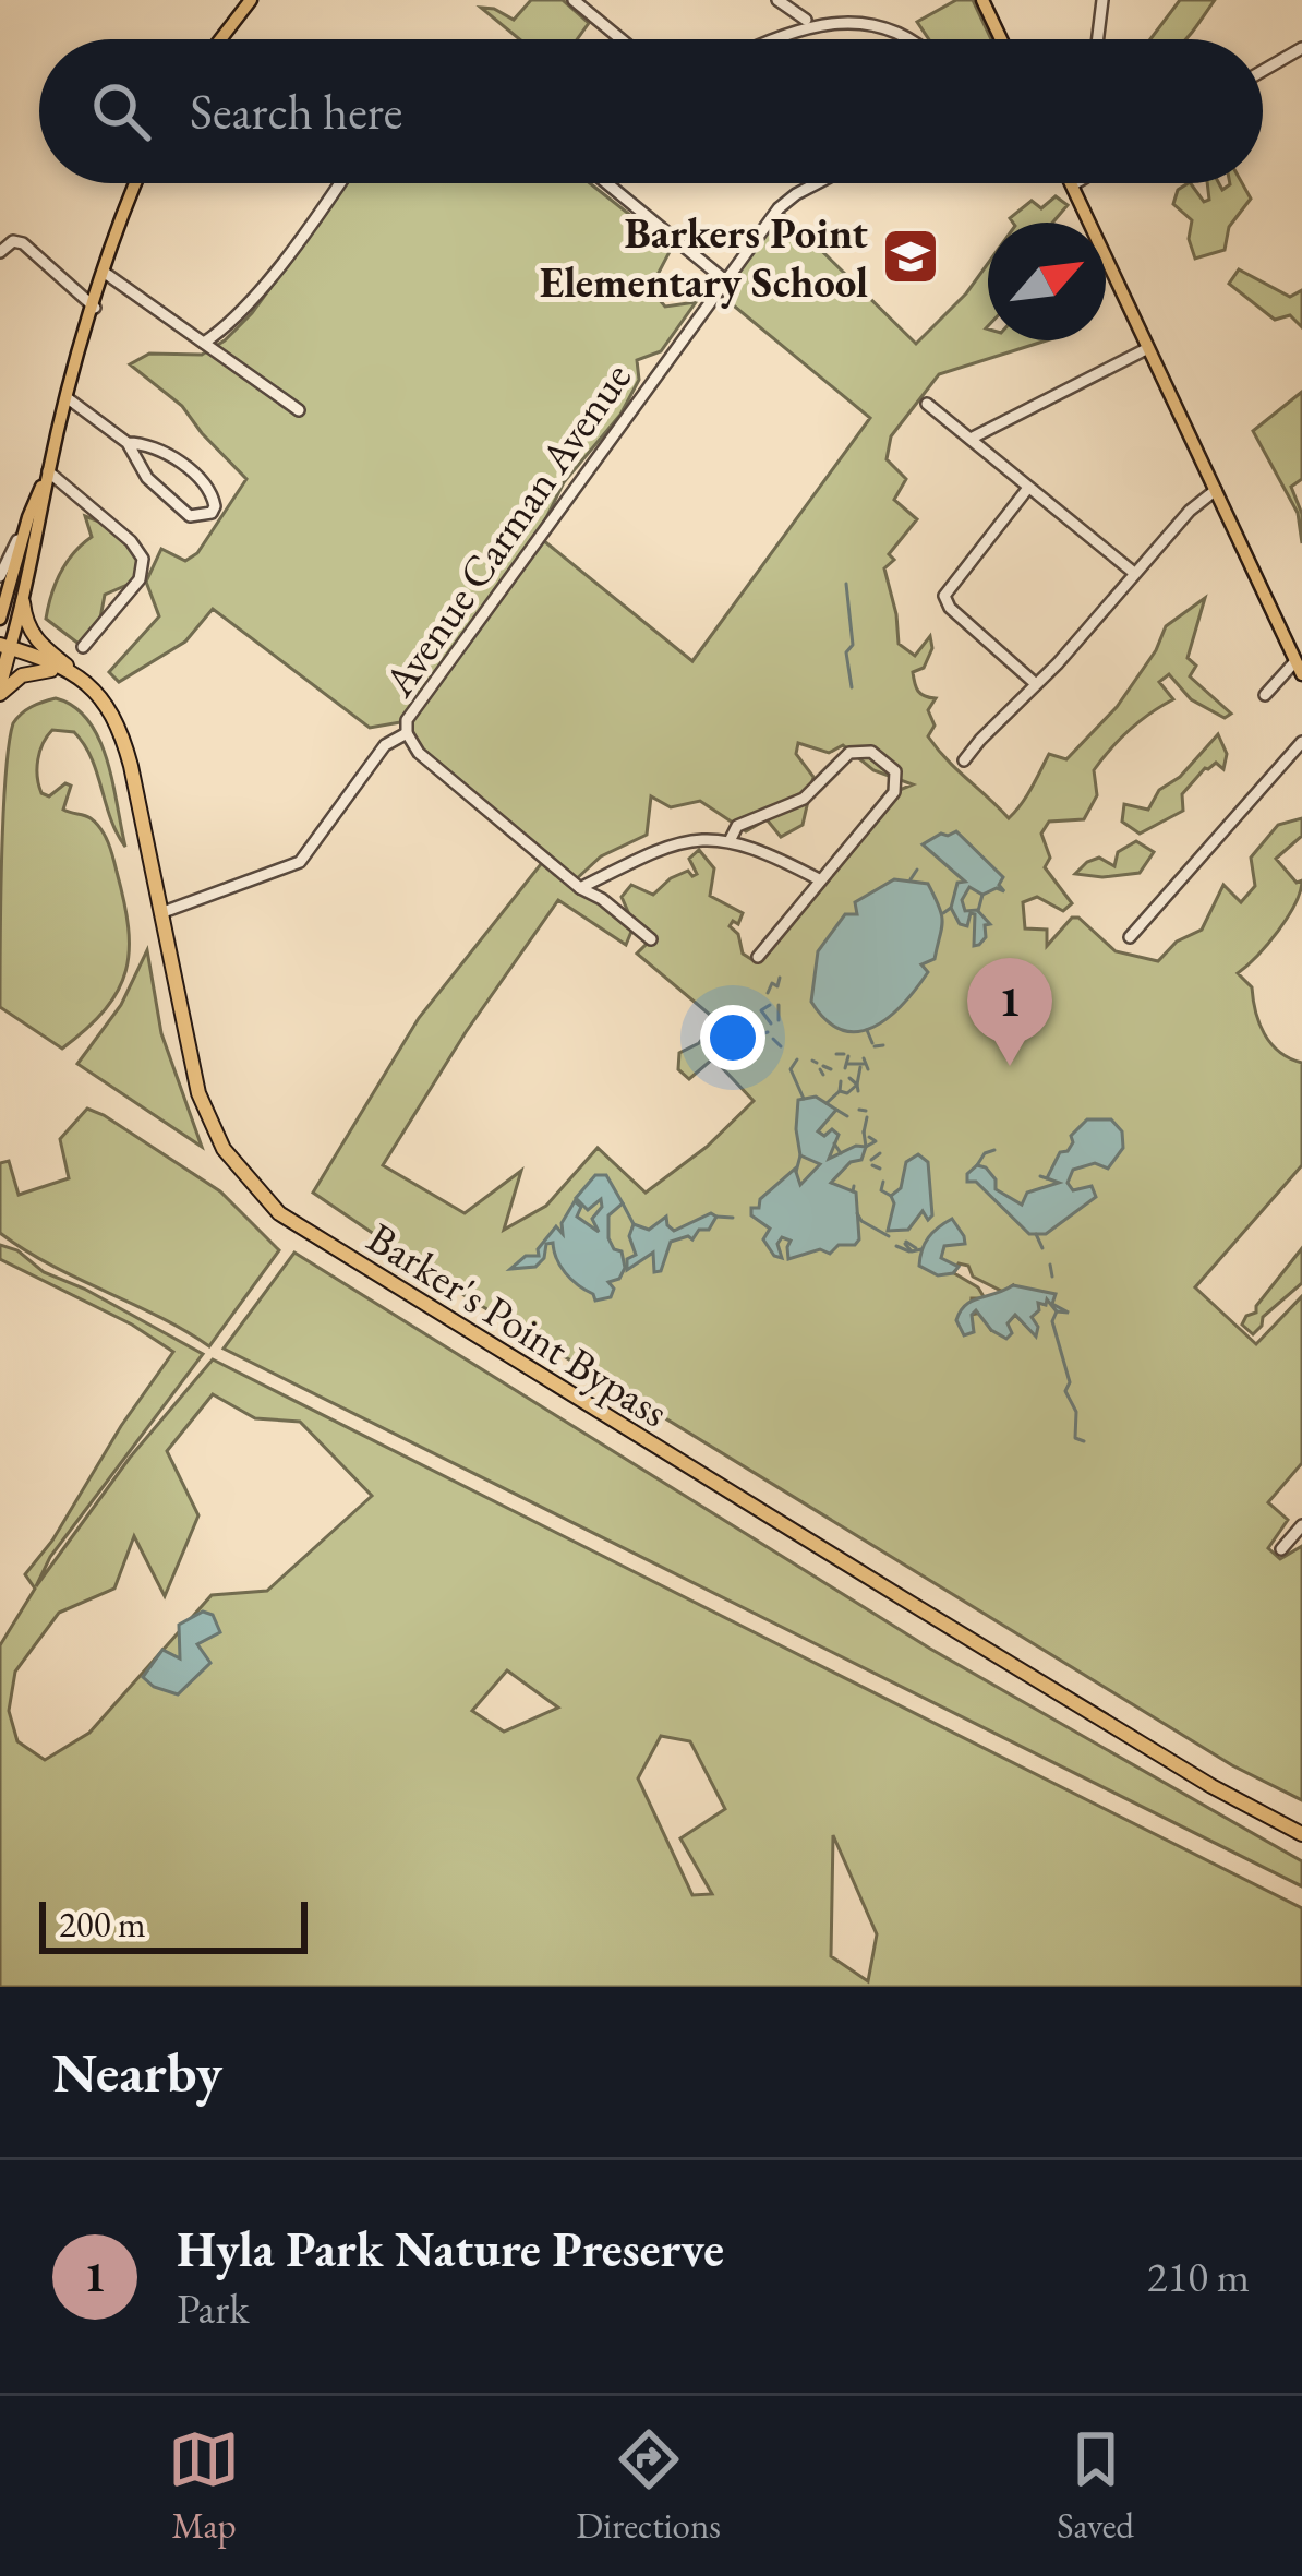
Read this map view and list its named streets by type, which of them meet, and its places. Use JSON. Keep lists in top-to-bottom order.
{
  "streets": {
    "highway": ["Barker's Point Bypass"],
    "street": ["Avenue Carman Avenue"]
  },
  "places": {
    "school or university": ["Barkers Point Elementary School"]
  },
  "scale_bar": "200 m",
  "north": "top right",
  "page": {
    "search": "Search here",
    "pins": "1",
    "scale": "200 m",
    "heading": "Nearby",
    "list": [
      {
        "mark": "1",
        "name": "Hyla Park Nature Preserve",
        "note": "Park",
        "value": "210 m"
      }
    ],
    "nav": ["Map", "Directions", "Saved"]
  }
}
